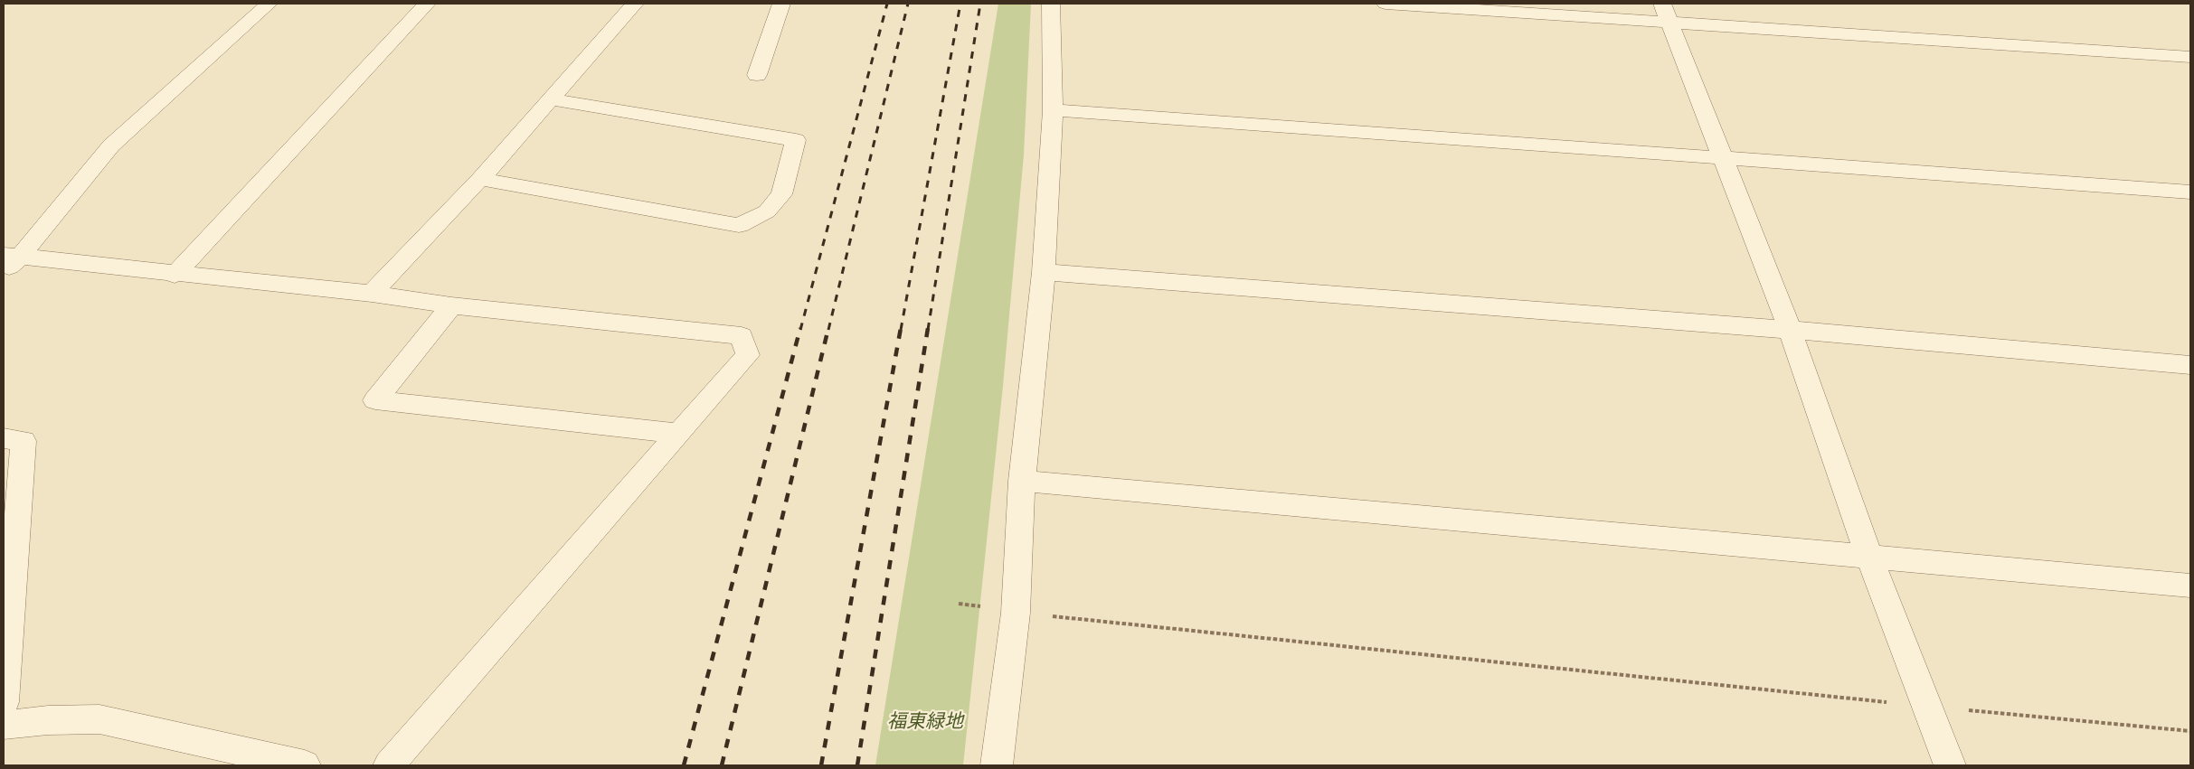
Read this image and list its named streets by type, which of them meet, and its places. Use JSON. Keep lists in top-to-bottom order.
{
  "parks": ["福東緑地"]
}
